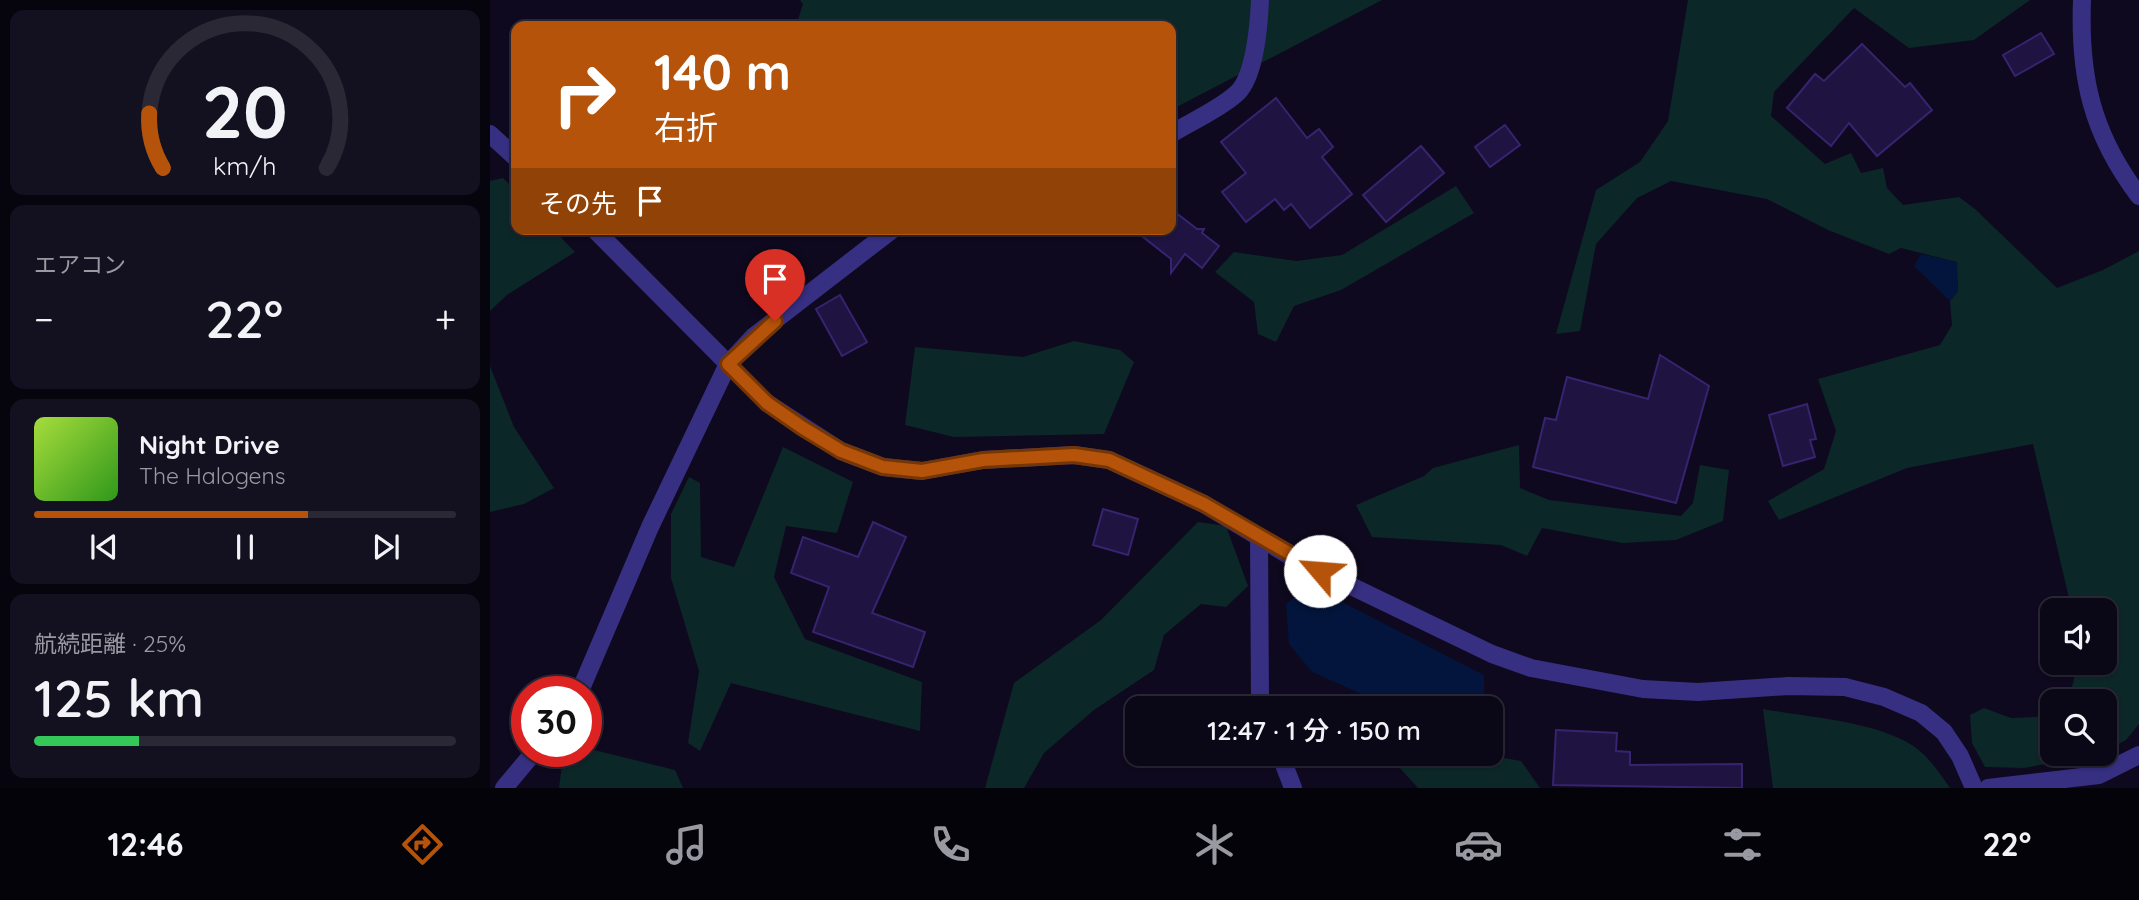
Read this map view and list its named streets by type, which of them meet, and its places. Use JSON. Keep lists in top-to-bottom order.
{
  "page": {
    "turn": ["140 m", "右折"],
    "then": "その先",
    "tile": [
      "エアコン",
      ["航続距離 · 25%", "125 km"]
    ],
    "heat": ["−", "22°", "+"],
    "song": ["Night Drive", "The Halogens"],
    "limit": "30",
    "trip": "12:47 · 1 分 · 150 m",
    "tabs": ["12:46", "22°"],
    "gauge": ["20", "km/h"]
  }
}
